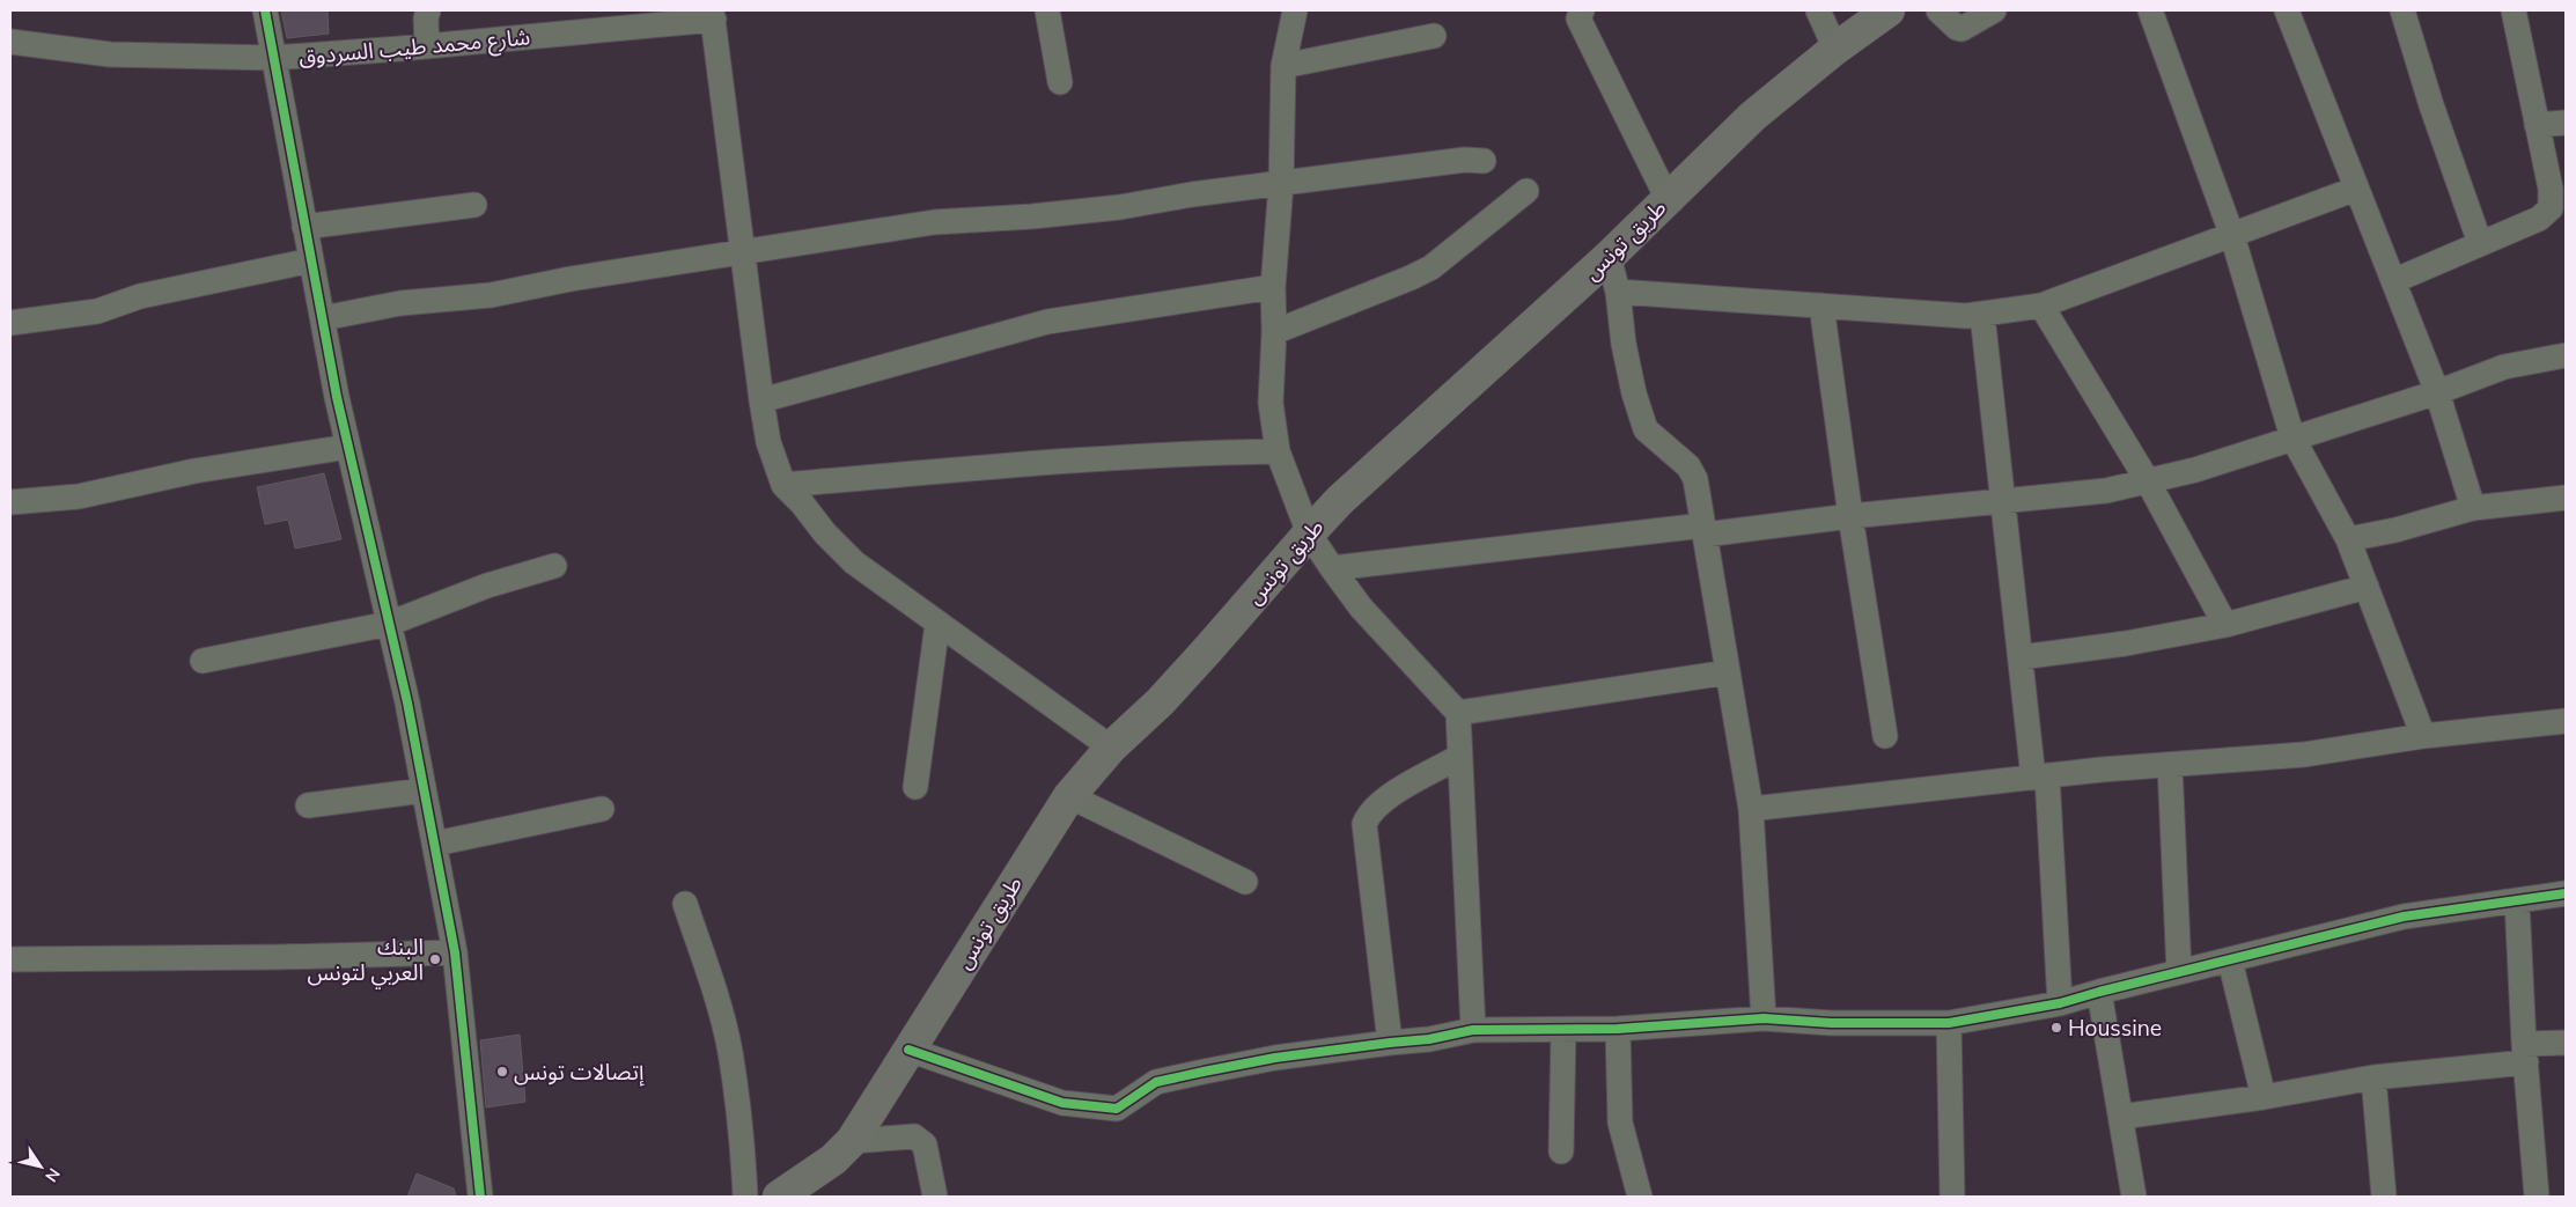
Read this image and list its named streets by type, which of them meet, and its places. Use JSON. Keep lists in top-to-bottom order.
{
  "streets": {
    "main road": ["طريق تونس"],
    "street": ["شارع محمد طيب السردوق"]
  },
  "places": ["البنك العربي لتونس", "Houssine", "إتصالات تونس"],
  "north": "bottom right"
}
